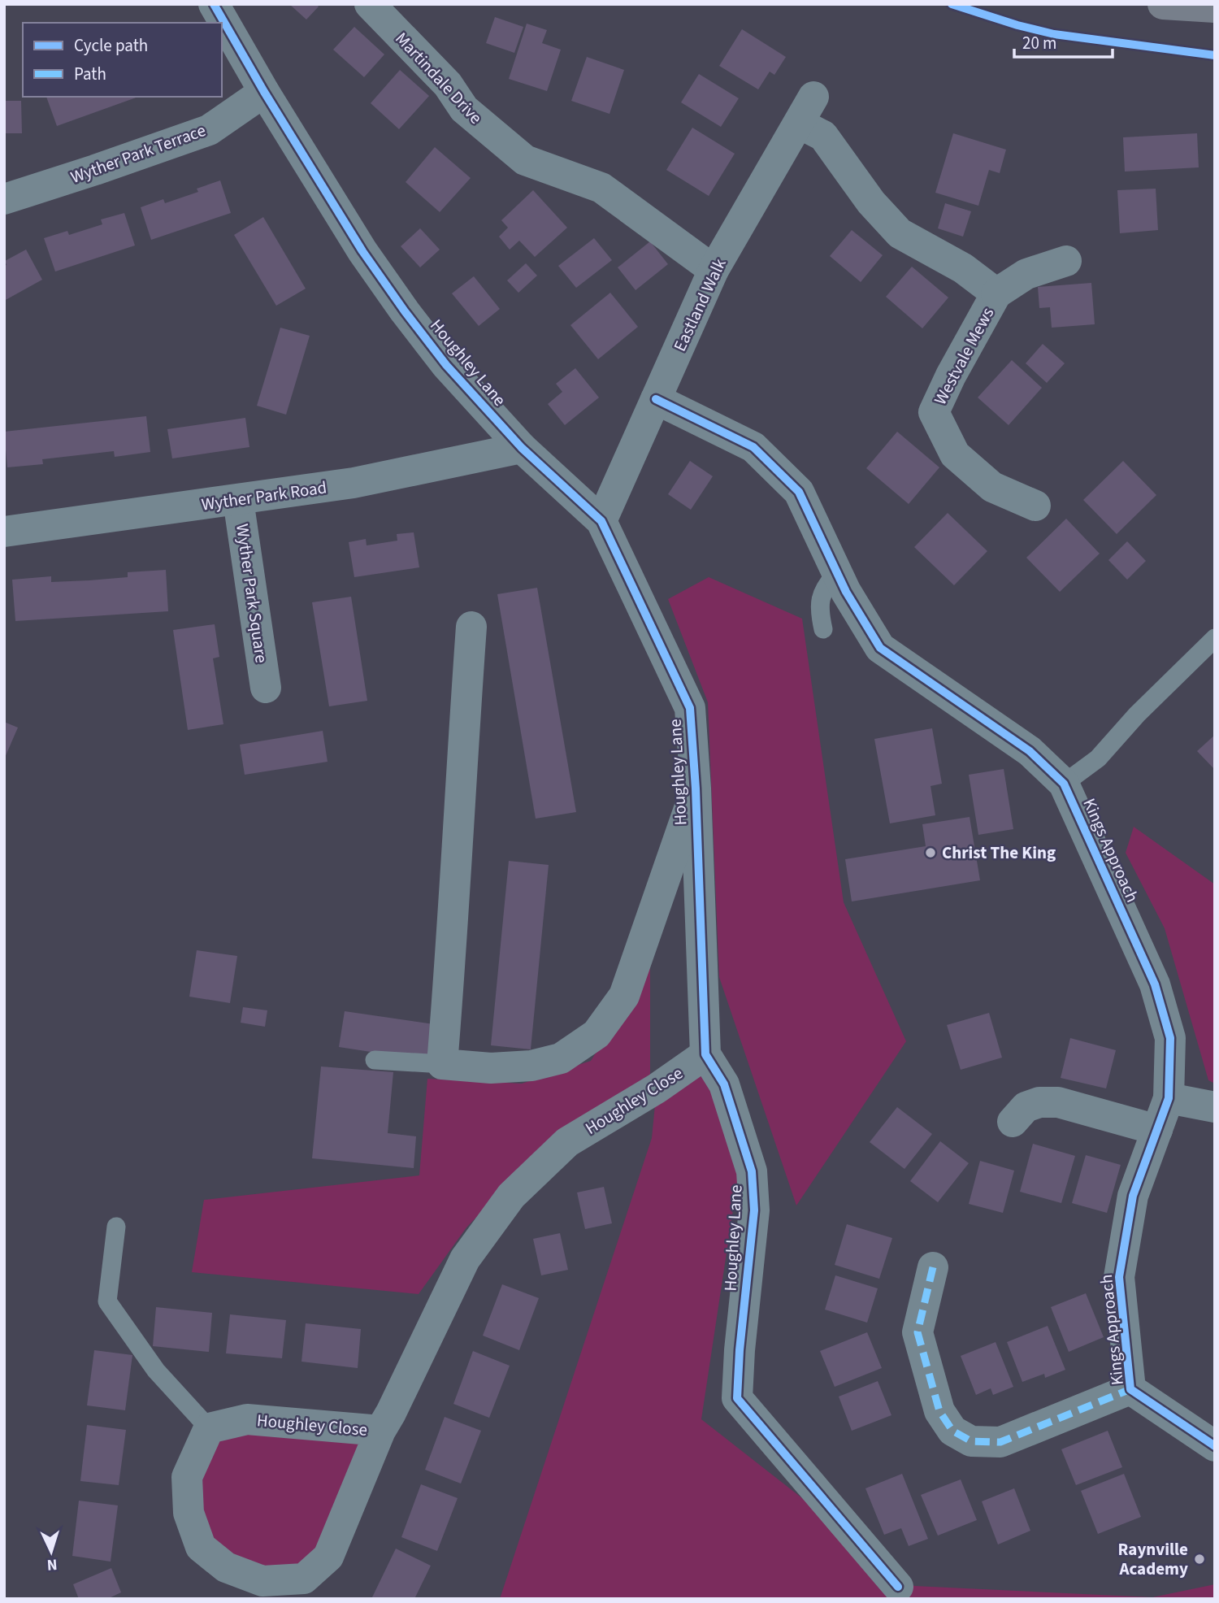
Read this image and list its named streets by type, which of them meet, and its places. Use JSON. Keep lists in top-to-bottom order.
{
  "streets": {
    "street": [
      "Martindale Drive",
      "Wyther Park Terrace",
      "Eastland Walk",
      "Westvale Mews",
      "Houghley Lane",
      "Wyther Park Road",
      "Wyther Park Square",
      "Kings Approach",
      "Houghley Close"
    ]
  },
  "crossings": [
    ["Martindale Drive", "Eastland Walk"],
    ["Wyther Park Terrace", "Houghley Lane"],
    ["Eastland Walk", "Westvale Mews"],
    ["Eastland Walk", "Houghley Lane"],
    ["Eastland Walk", "Kings Approach"],
    ["Houghley Lane", "Wyther Park Road"],
    ["Houghley Lane", "Houghley Close"],
    ["Wyther Park Road", "Wyther Park Square"]
  ],
  "places": ["Christ The King", "Raynville Academy"],
  "legend": ["Cycle path", "Path"],
  "scale_bar": "20 m",
  "north": "bottom"
}
